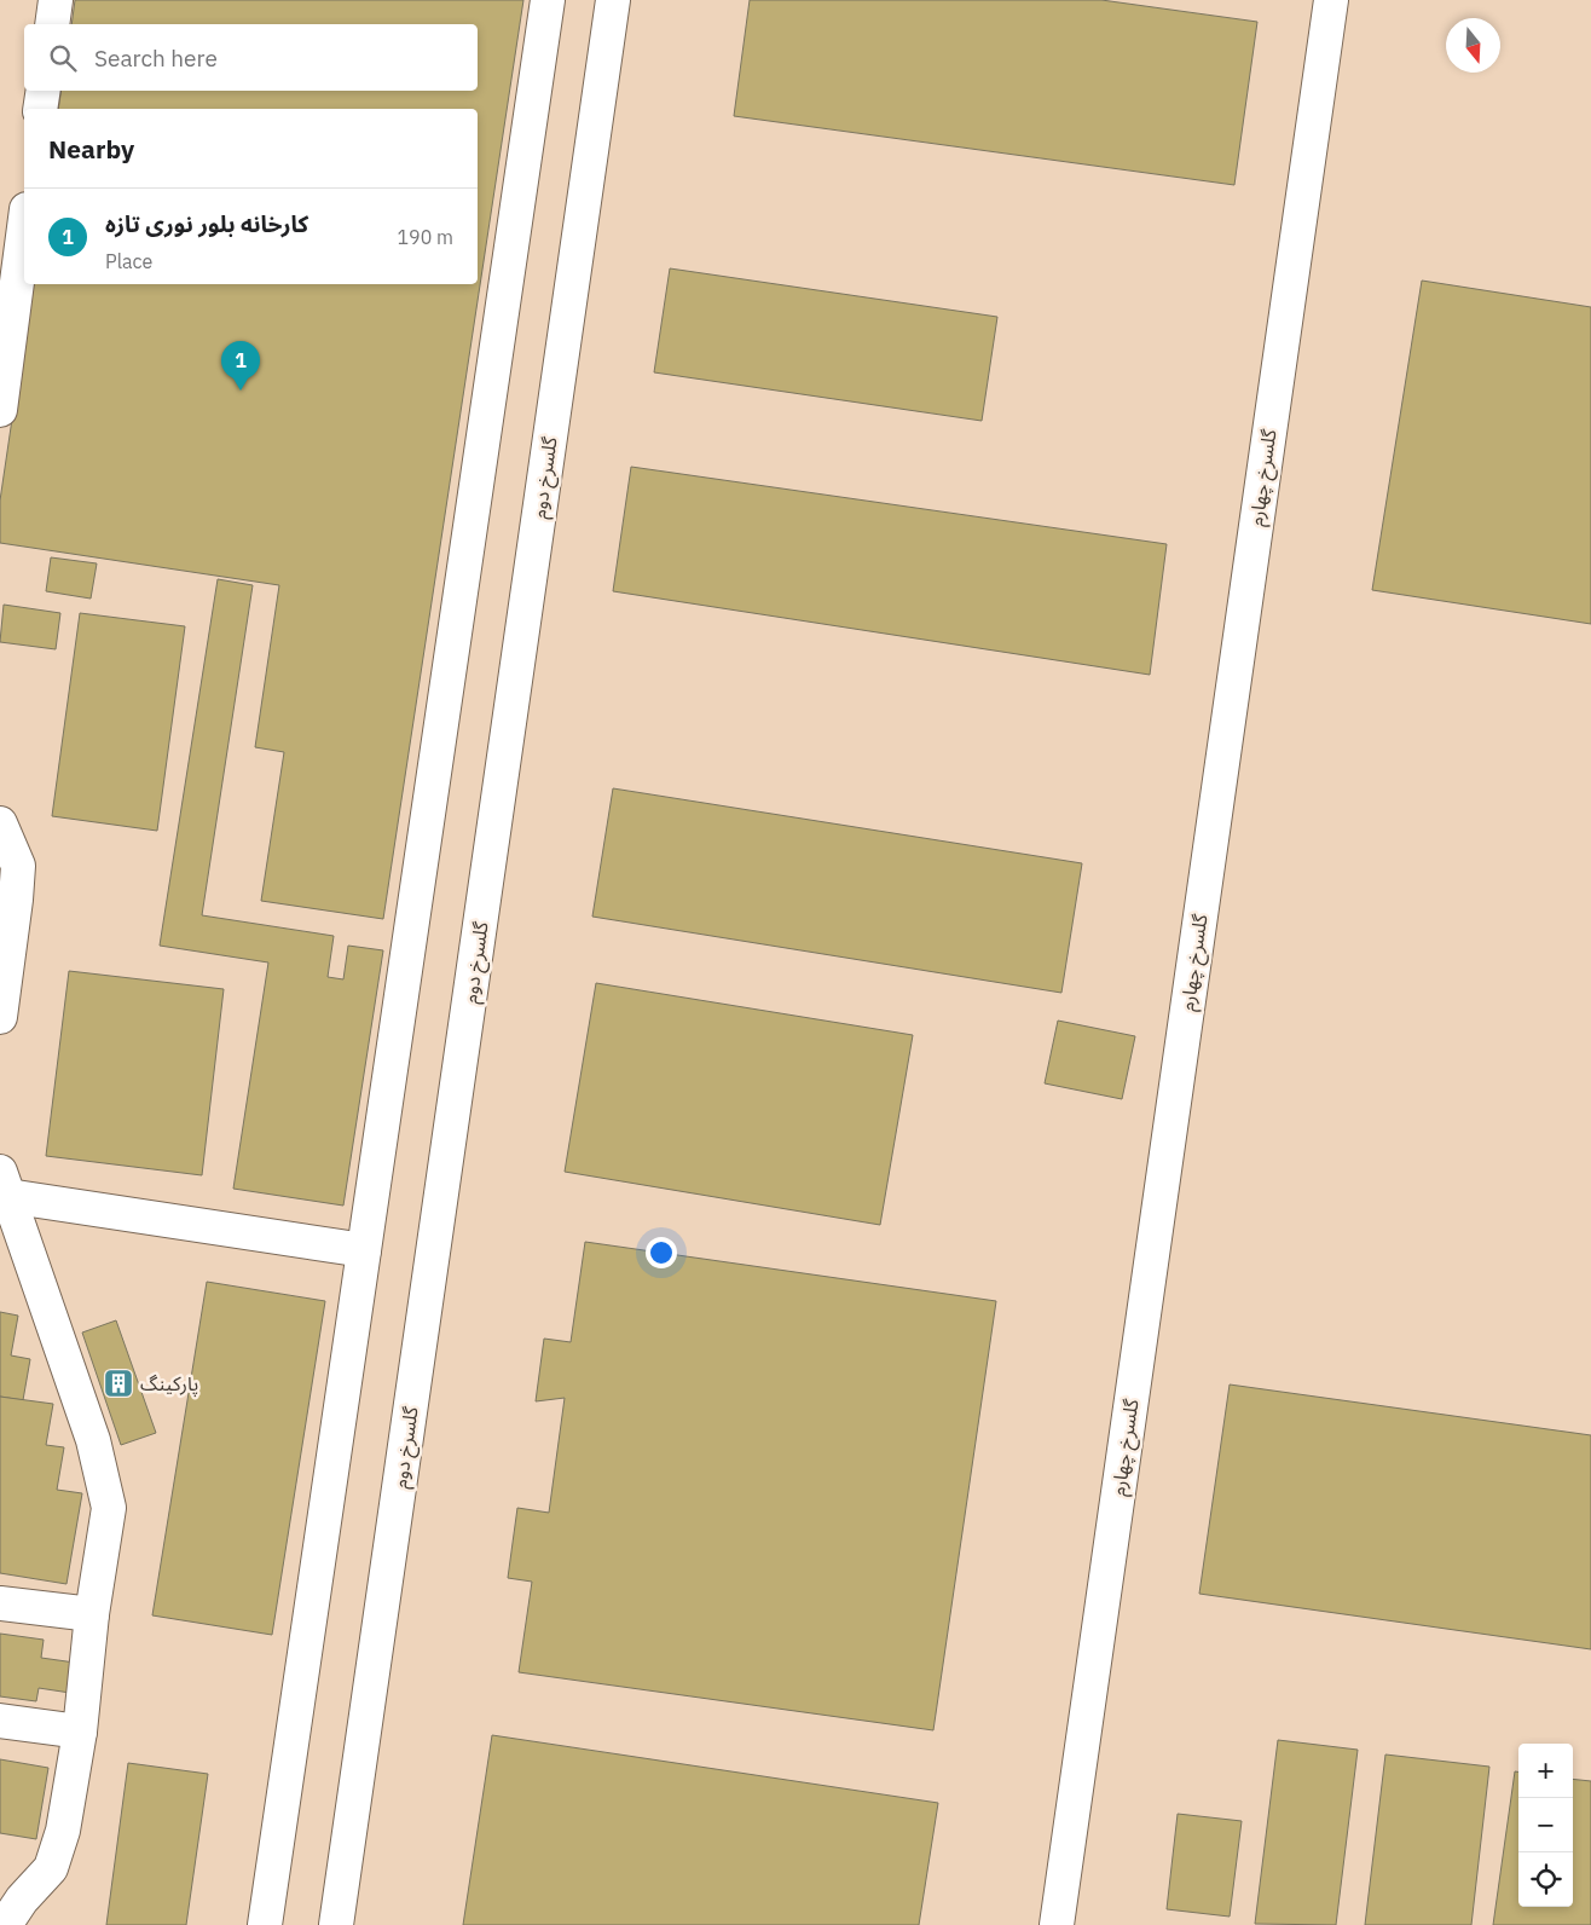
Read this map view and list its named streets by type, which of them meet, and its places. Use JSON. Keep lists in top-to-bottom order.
{
  "streets": {
    "street": ["گلسرخ دوم", "گلسرخ چهارم"]
  },
  "places": {
    "building": ["پارکینگ"]
  },
  "north": "bottom",
  "page": {
    "search": "Search here",
    "heading": "Nearby",
    "list": [
      {
        "mark": "1",
        "name": "کارخانه بلور نوری تازه",
        "note": "Place",
        "value": "190 m"
      }
    ],
    "pins": "1",
    "map_buttons": ["+", "−"]
  }
}
